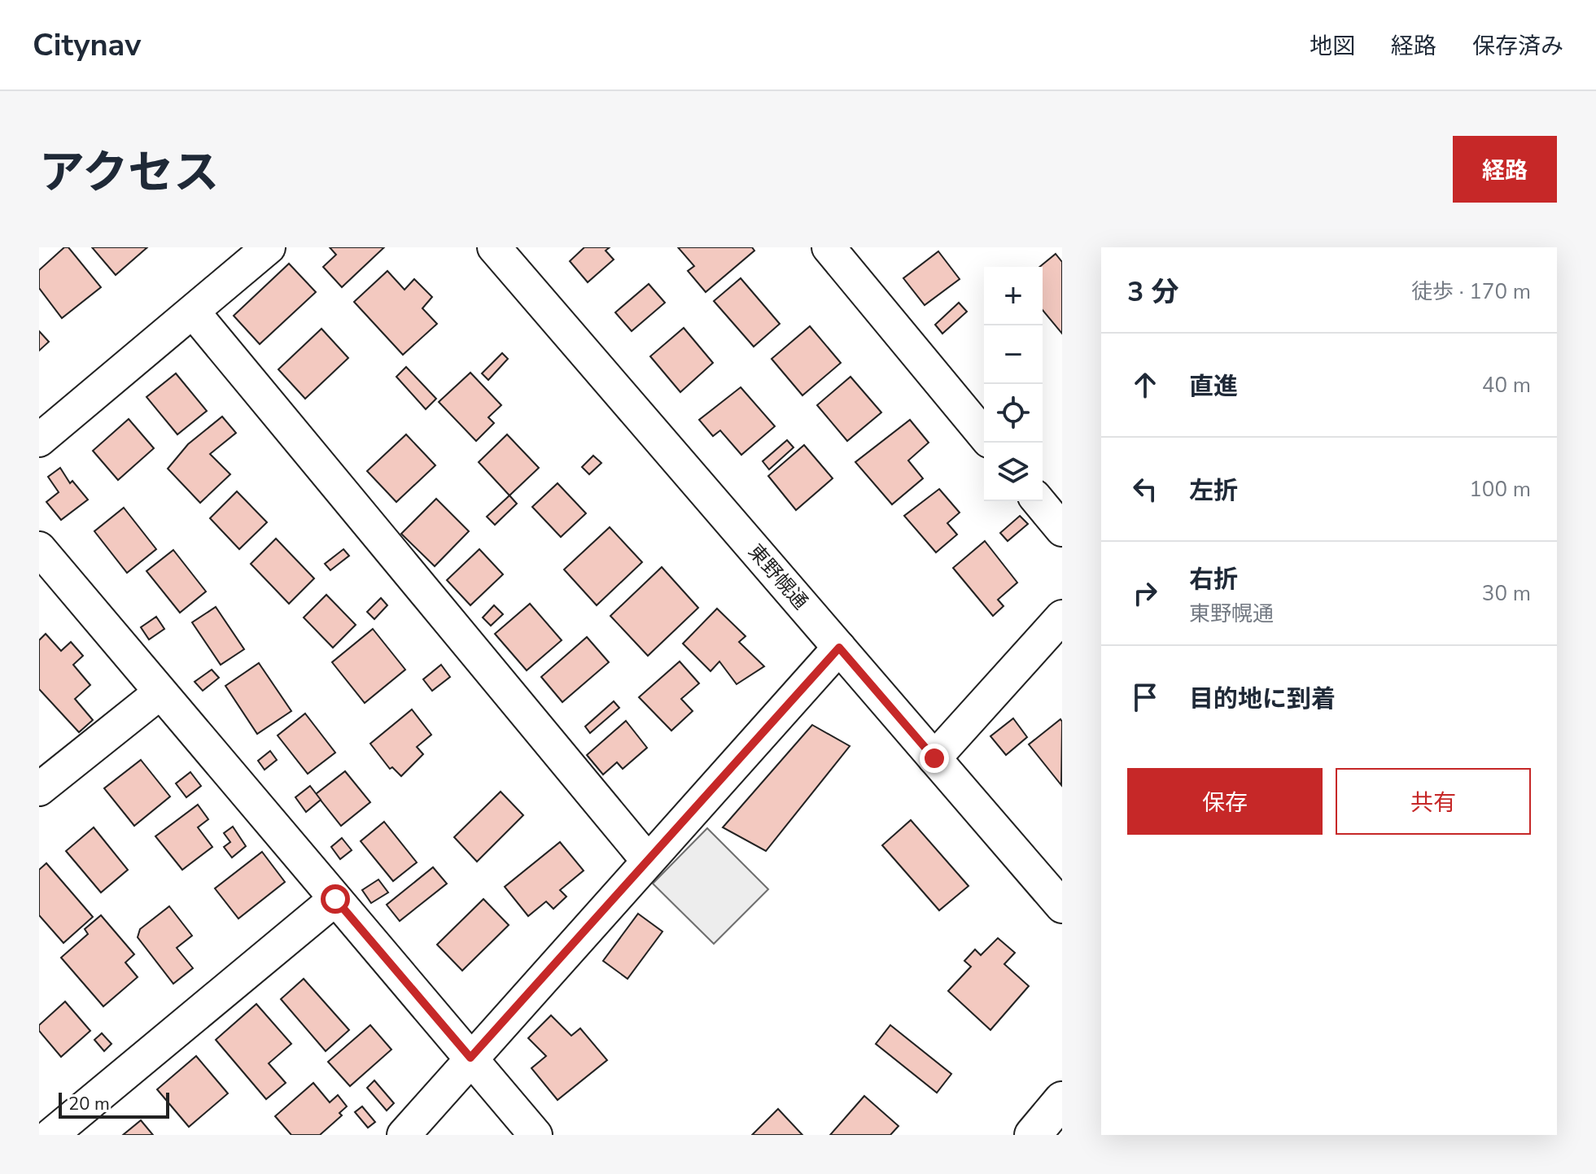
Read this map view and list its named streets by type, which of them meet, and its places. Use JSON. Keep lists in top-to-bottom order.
{
  "streets": {
    "street": ["東野幌通"]
  },
  "scale_bar": "20 m",
  "page": {
    "header": "Citynav",
    "nav": ["地図", "経路", "保存済み"],
    "title": "アクセス",
    "buttons": [
      "経路",
      ["保存", "共有"]
    ],
    "heading": ["3 分", "徒歩 · 170 m"],
    "map_buttons": ["+", "−"],
    "list": [
      ["直進", "40 m"],
      ["左折", "100 m"],
      ["右折", "東野幌通", "30 m"],
      "目的地に到着"
    ],
    "scale": "20 m"
  }
}
